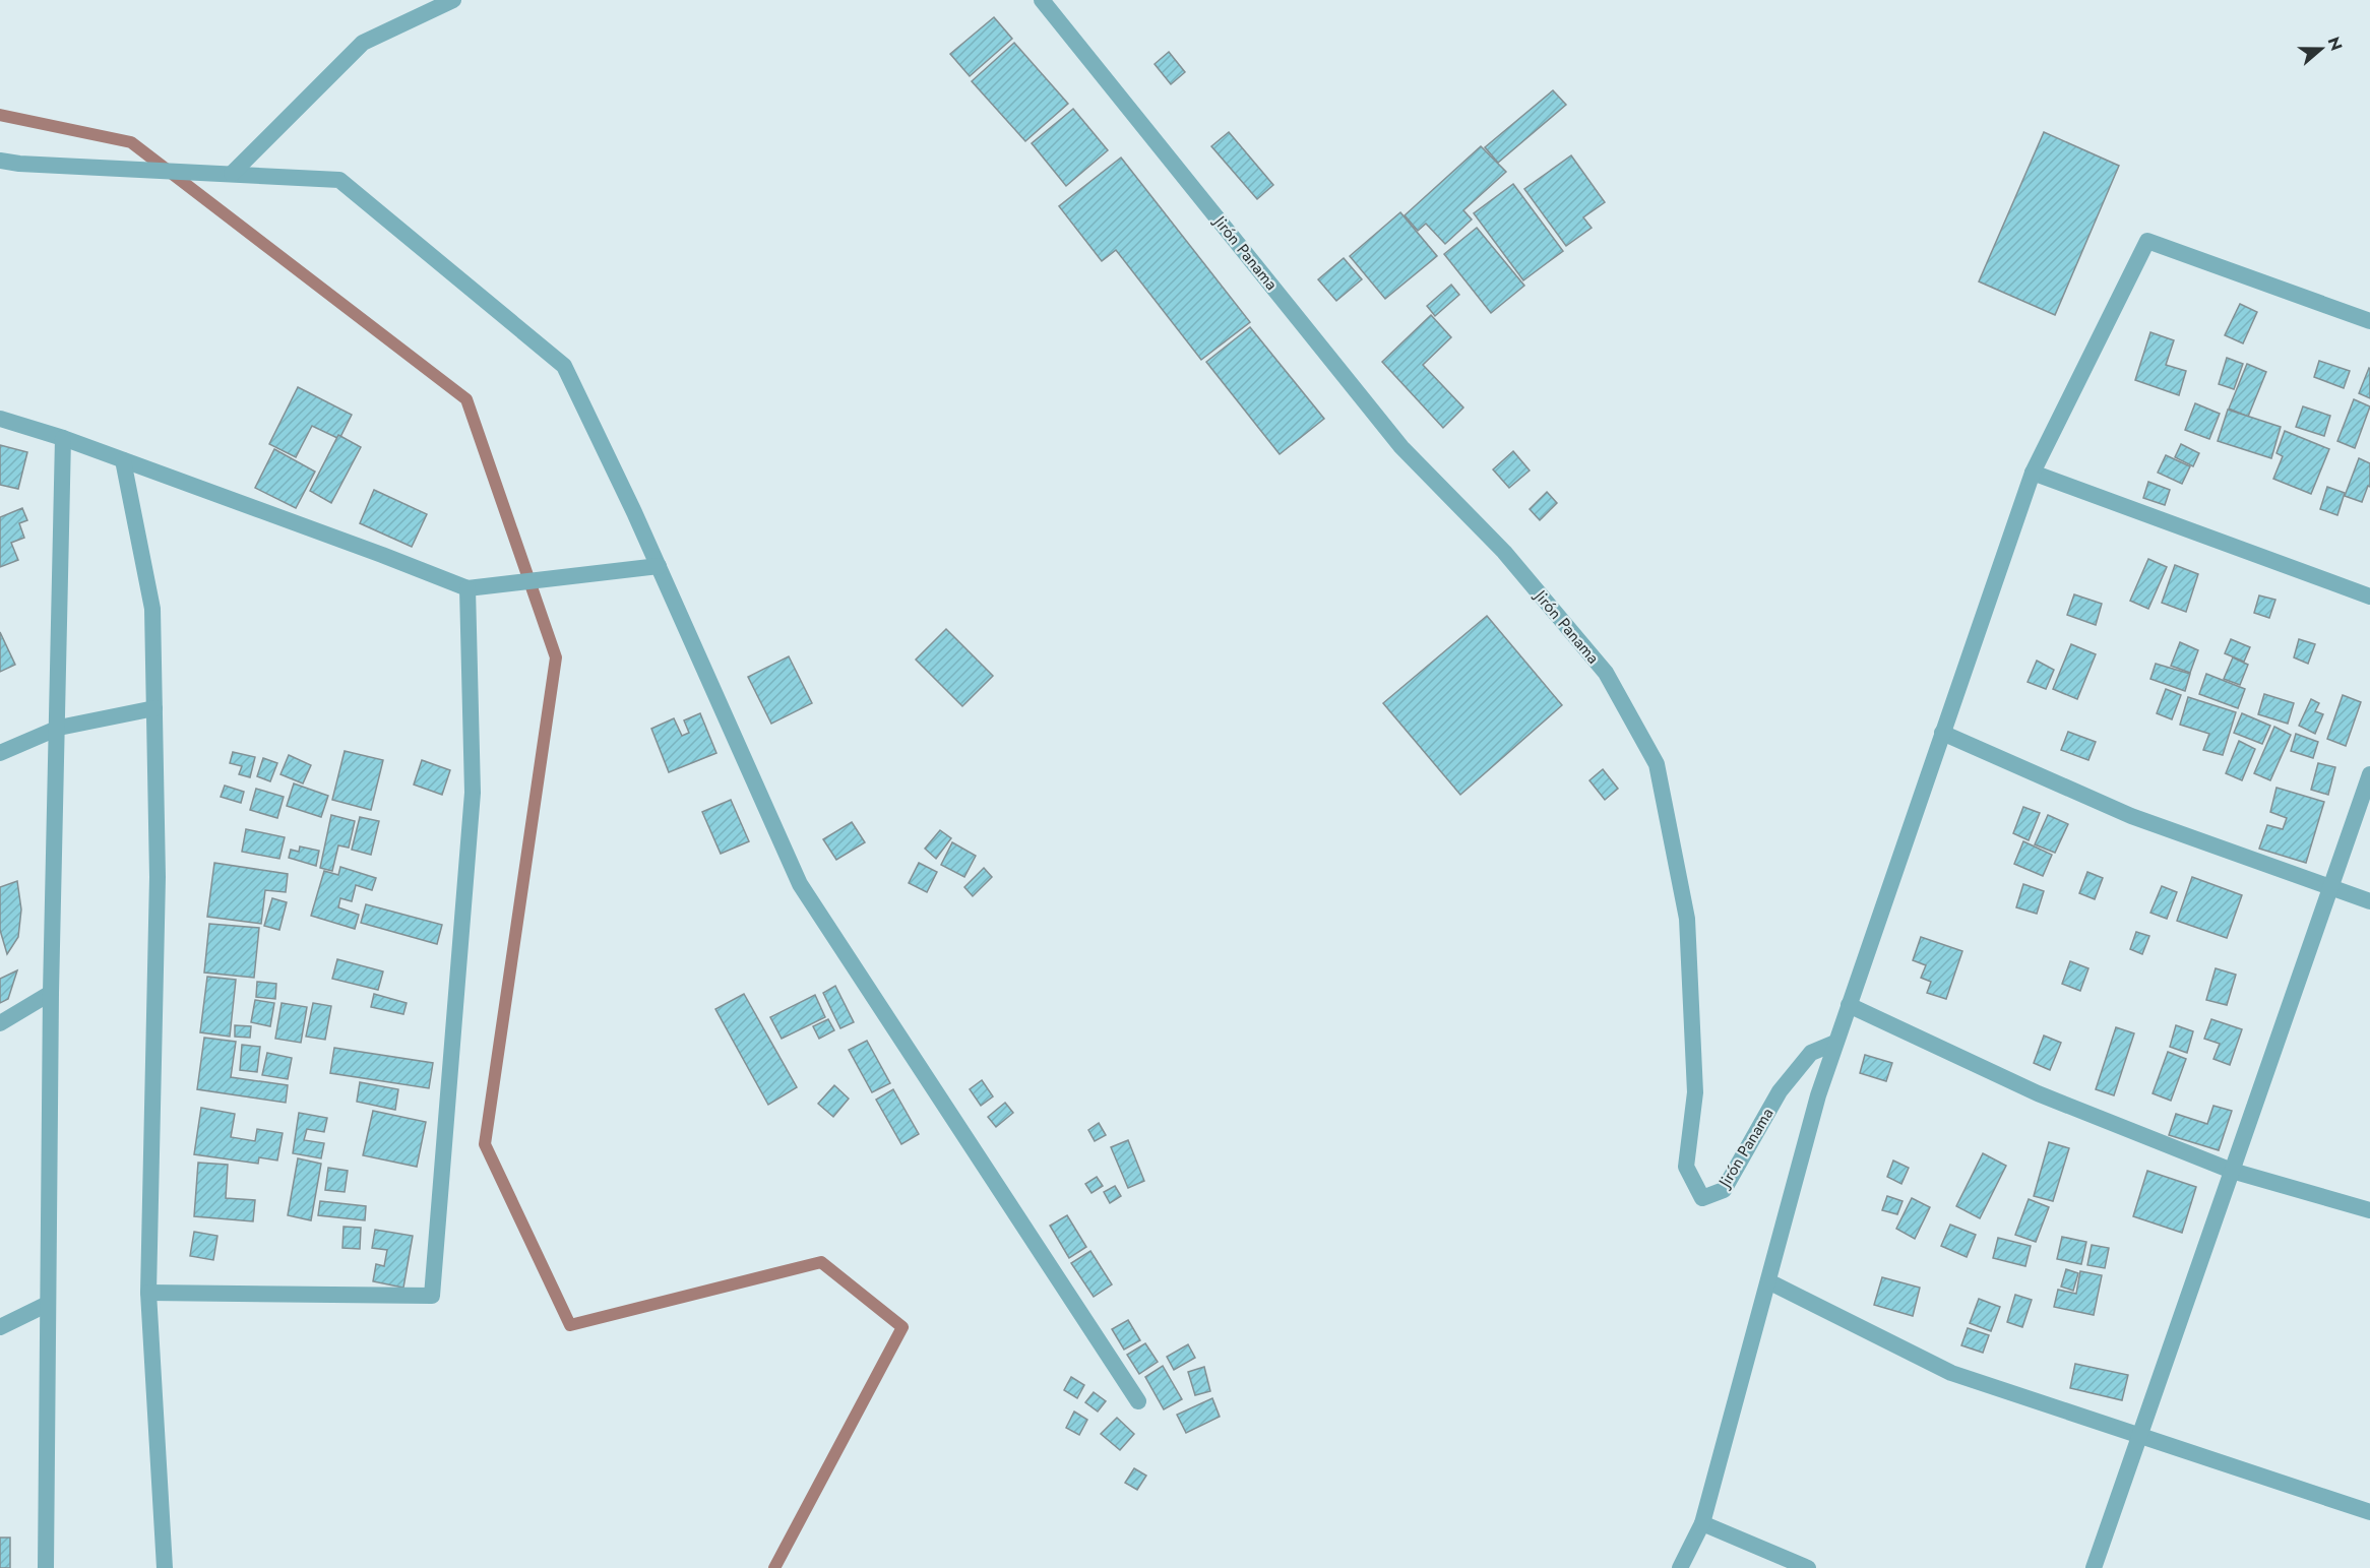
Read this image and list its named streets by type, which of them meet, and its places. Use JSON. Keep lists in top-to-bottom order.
{
  "streets": {
    "street": ["Jirón Panama"]
  },
  "north": "right"
}
